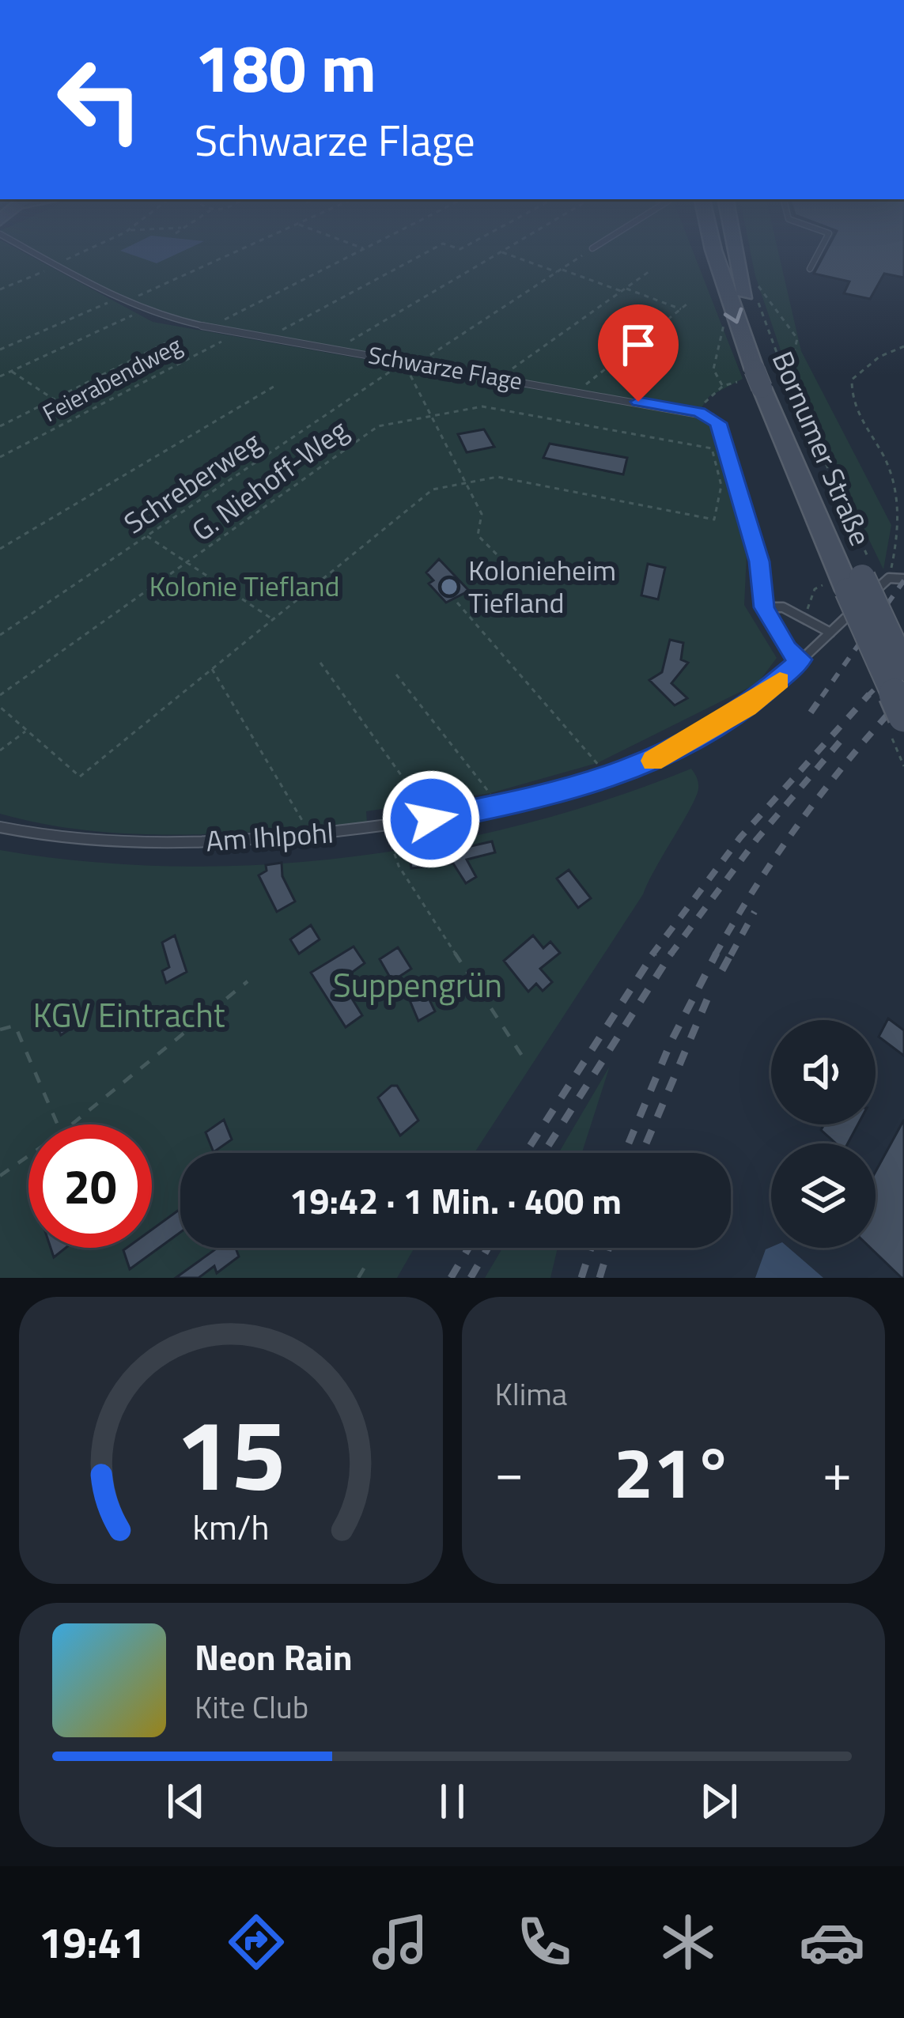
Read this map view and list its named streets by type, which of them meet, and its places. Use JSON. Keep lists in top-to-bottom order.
{
  "streets": {
    "main road": ["Bornumer Straße"],
    "lane": ["Schwarze Flage", "Am Ihlpohl"],
    "path": ["Feierabendweg", "G. Niehoff-Weg", "Schreberweg"]
  },
  "crossings": [
    ["Schwarze Flage", "Feierabendweg"],
    ["Schwarze Flage", "Schreberweg"]
  ],
  "parks": ["Kolonie Tiefland", "Suppengrün", "KGV Eintracht"],
  "places": ["Kolonieheim Tiefland"],
  "page": {
    "turn": ["180 m", "Schwarze Flage"],
    "limit": "20",
    "trip": "19:42 · 1 Min. · 400 m",
    "tile": "Klima",
    "heat": ["−", "21°", "+"],
    "song": ["Neon Rain", "Kite Club"],
    "tabs": "19:41",
    "gauge": ["15", "km/h"]
  }
}
